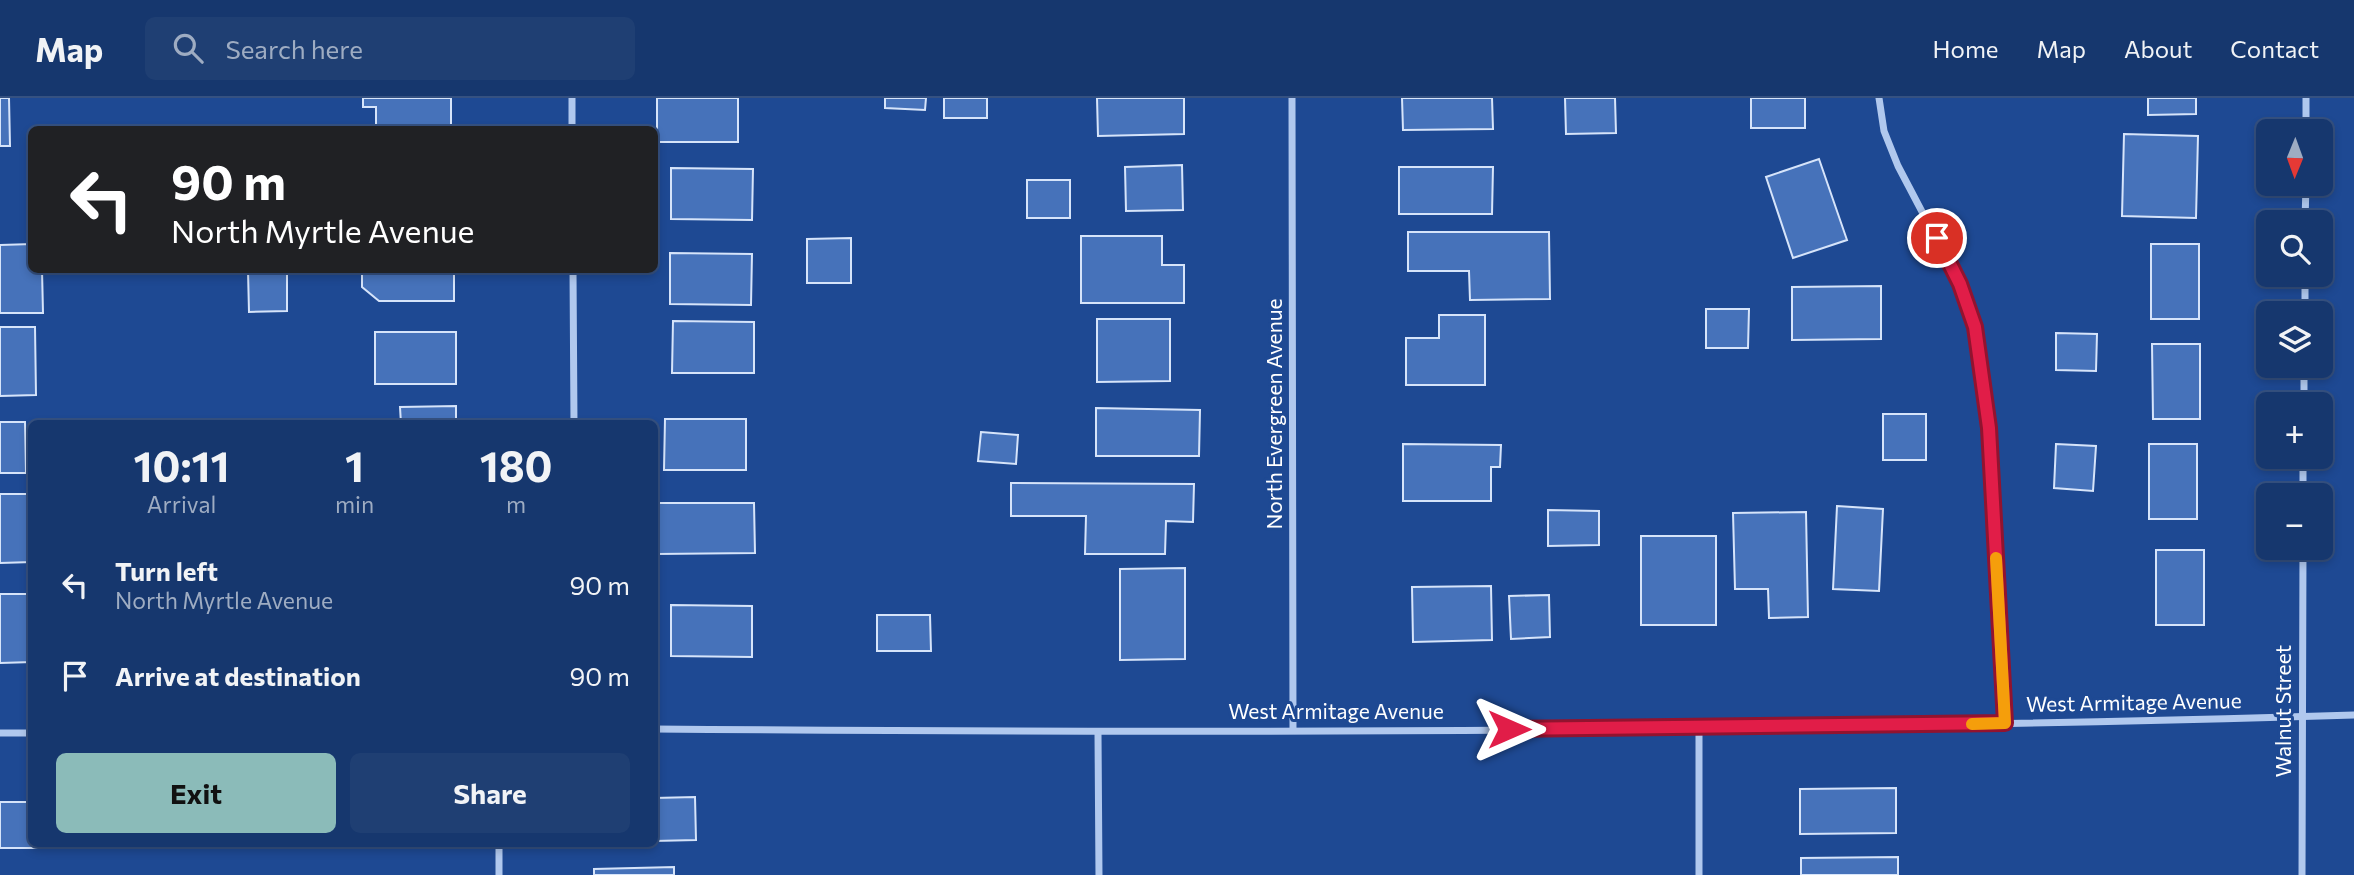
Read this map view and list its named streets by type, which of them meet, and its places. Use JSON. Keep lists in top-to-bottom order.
{
  "streets": {
    "street": ["North Evergreen Avenue", "West Armitage Avenue", "Walnut Street"]
  },
  "crossings": [
    ["North Evergreen Avenue", "West Armitage Avenue"],
    ["West Armitage Avenue", "Walnut Street"]
  ],
  "north": "bottom",
  "page": {
    "header": "Map",
    "search": "Search here",
    "nav": [
      "Home",
      "Map",
      "About",
      "Contact"
    ],
    "map_buttons": ["+", "−"],
    "turn": ["90 m", "North Myrtle Avenue"],
    "eta": [
      "10:11",
      "Arrival",
      "1",
      "min",
      "180",
      "m"
    ],
    "list": [
      {
        "name": "Turn left",
        "note": "North Myrtle Avenue",
        "value": "90 m"
      },
      {
        "name": "Arrive at destination",
        "value": "90 m"
      }
    ],
    "buttons": ["Exit", "Share"]
  }
}
